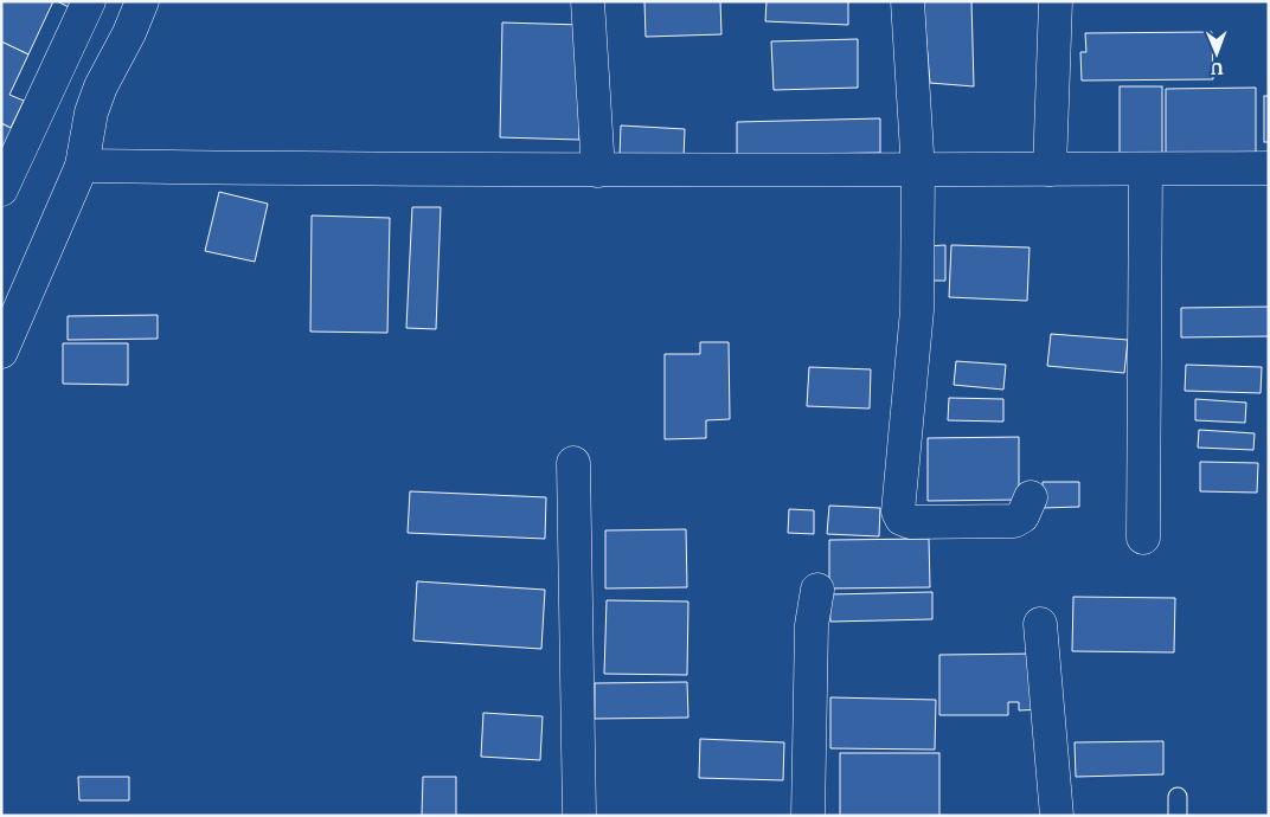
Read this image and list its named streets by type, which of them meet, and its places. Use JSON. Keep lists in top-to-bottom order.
{
  "north": "bottom"
}
